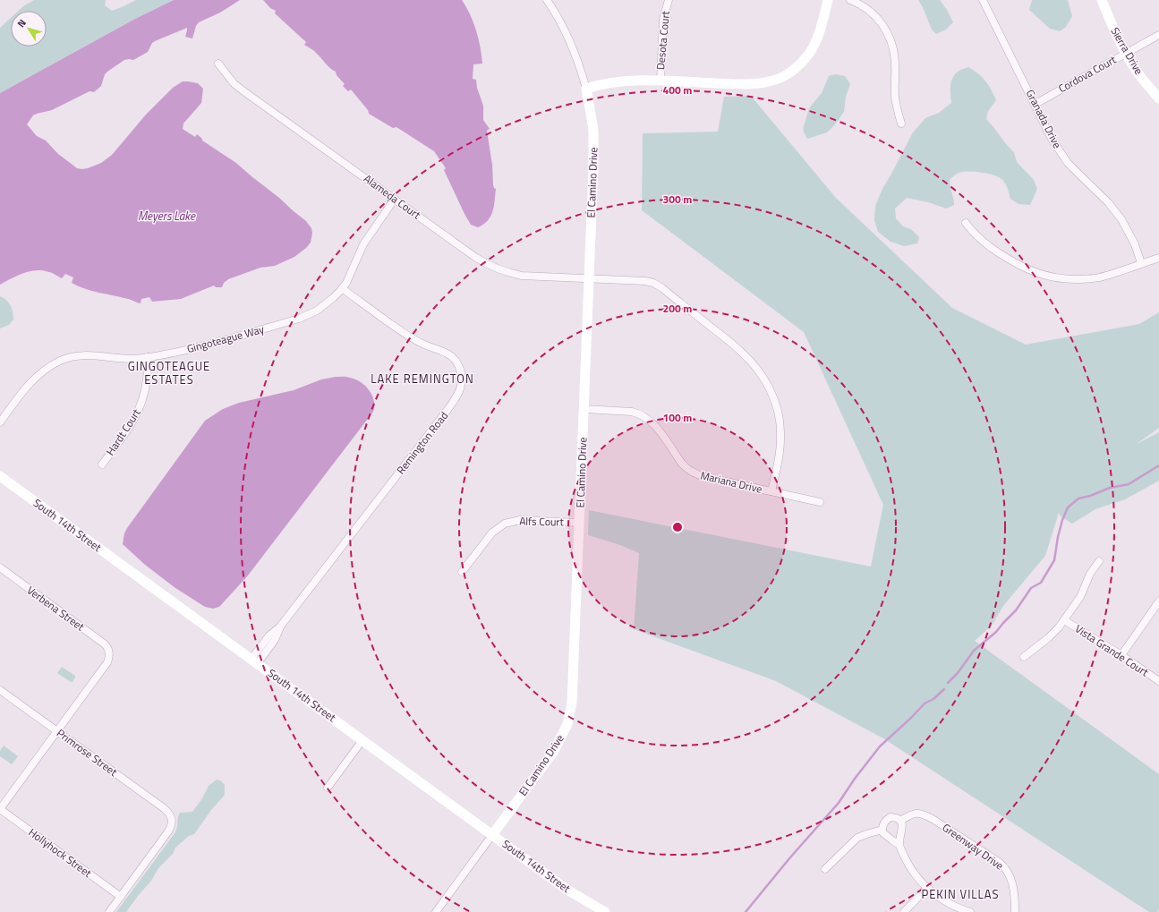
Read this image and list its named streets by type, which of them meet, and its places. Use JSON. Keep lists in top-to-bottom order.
{
  "streets": {
    "street": [
      "Desota Court",
      "Sierra Drive",
      "Cordova Court",
      "Granada Drive",
      "El Camino Drive",
      "Alameda Court",
      "Gingoteague Way",
      "Hardt Court",
      "Remington Road",
      "Mariana Drive",
      "Alfs Court",
      "South 14th Street",
      "Verbena Street",
      "Vista Grande Court",
      "Primrose Street",
      "Greenway Drive",
      "Hollyhock Street"
    ]
  },
  "crossings": [
    ["Sierra Drive", "Cordova Court"],
    ["Cordova Court", "Granada Drive"],
    ["El Camino Drive", "Alameda Court"],
    ["El Camino Drive", "Mariana Drive"],
    ["El Camino Drive", "Alfs Court"],
    ["El Camino Drive", "South 14th Street"],
    ["Alameda Court", "Gingoteague Way"],
    ["Alameda Court", "Mariana Drive"],
    ["Gingoteague Way", "Hardt Court"],
    ["Gingoteague Way", "Remington Road"],
    ["Remington Road", "South 14th Street"],
    ["Verbena Street", "Primrose Street"],
    ["Primrose Street", "Hollyhock Street"]
  ],
  "districts": ["GINGOTEAGUE ESTATES", "LAKE REMINGTON", "PEKIN VILLAS"],
  "water": ["Meyers Lake"],
  "north": "top left",
  "rings": [
    "400 m",
    "300 m",
    "200 m",
    "100 m"
  ]
}
